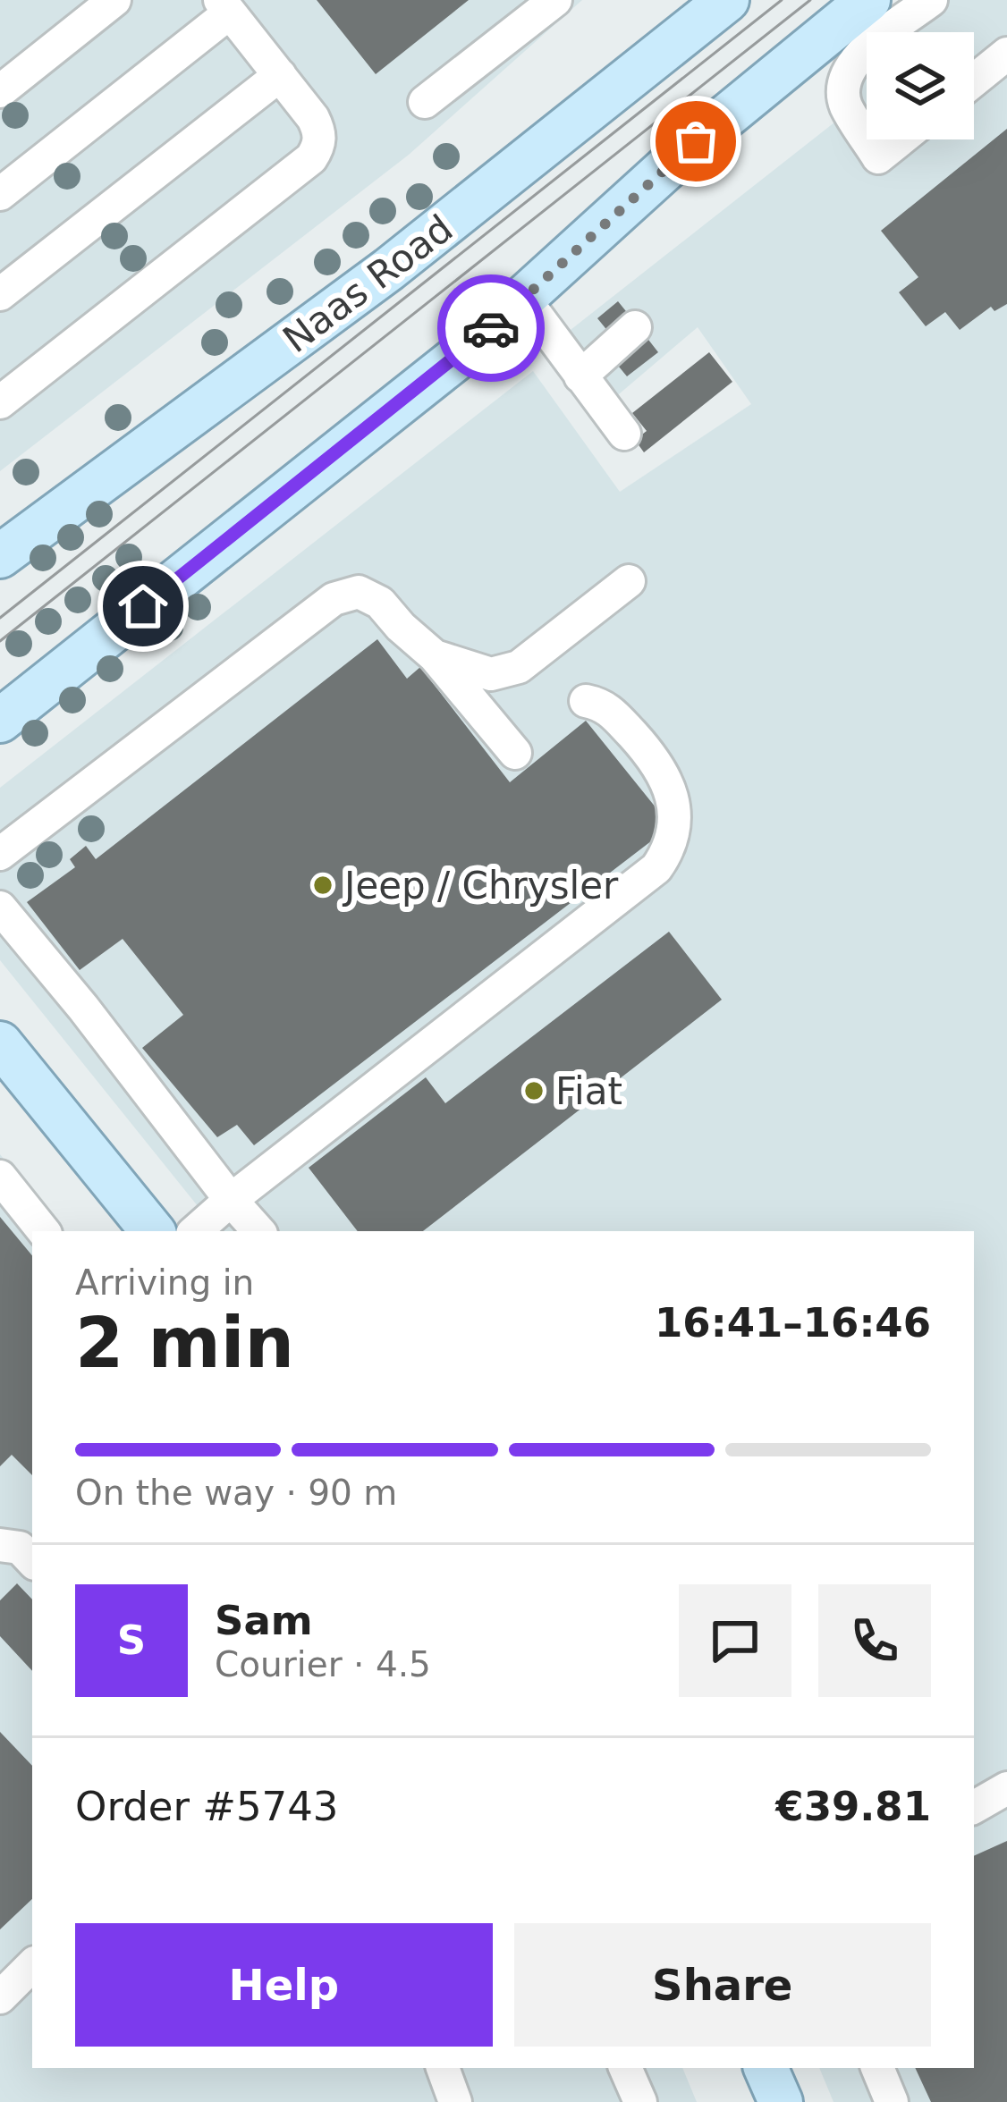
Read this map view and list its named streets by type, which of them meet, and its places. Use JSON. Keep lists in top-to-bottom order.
{
  "streets": {
    "main road": ["Naas Road"]
  },
  "places": ["Jeep / Chrysler", "Fiat"],
  "page": {
    "heading": ["2 min", "Arriving in", "16:41–16:46"],
    "panel": [
      "Sam",
      "Courier · 4.5",
      "Order #5743",
      "€39.81"
    ],
    "bar": "On the way · 90 m",
    "round": "S",
    "buttons": ["Help", "Share"]
  }
}
